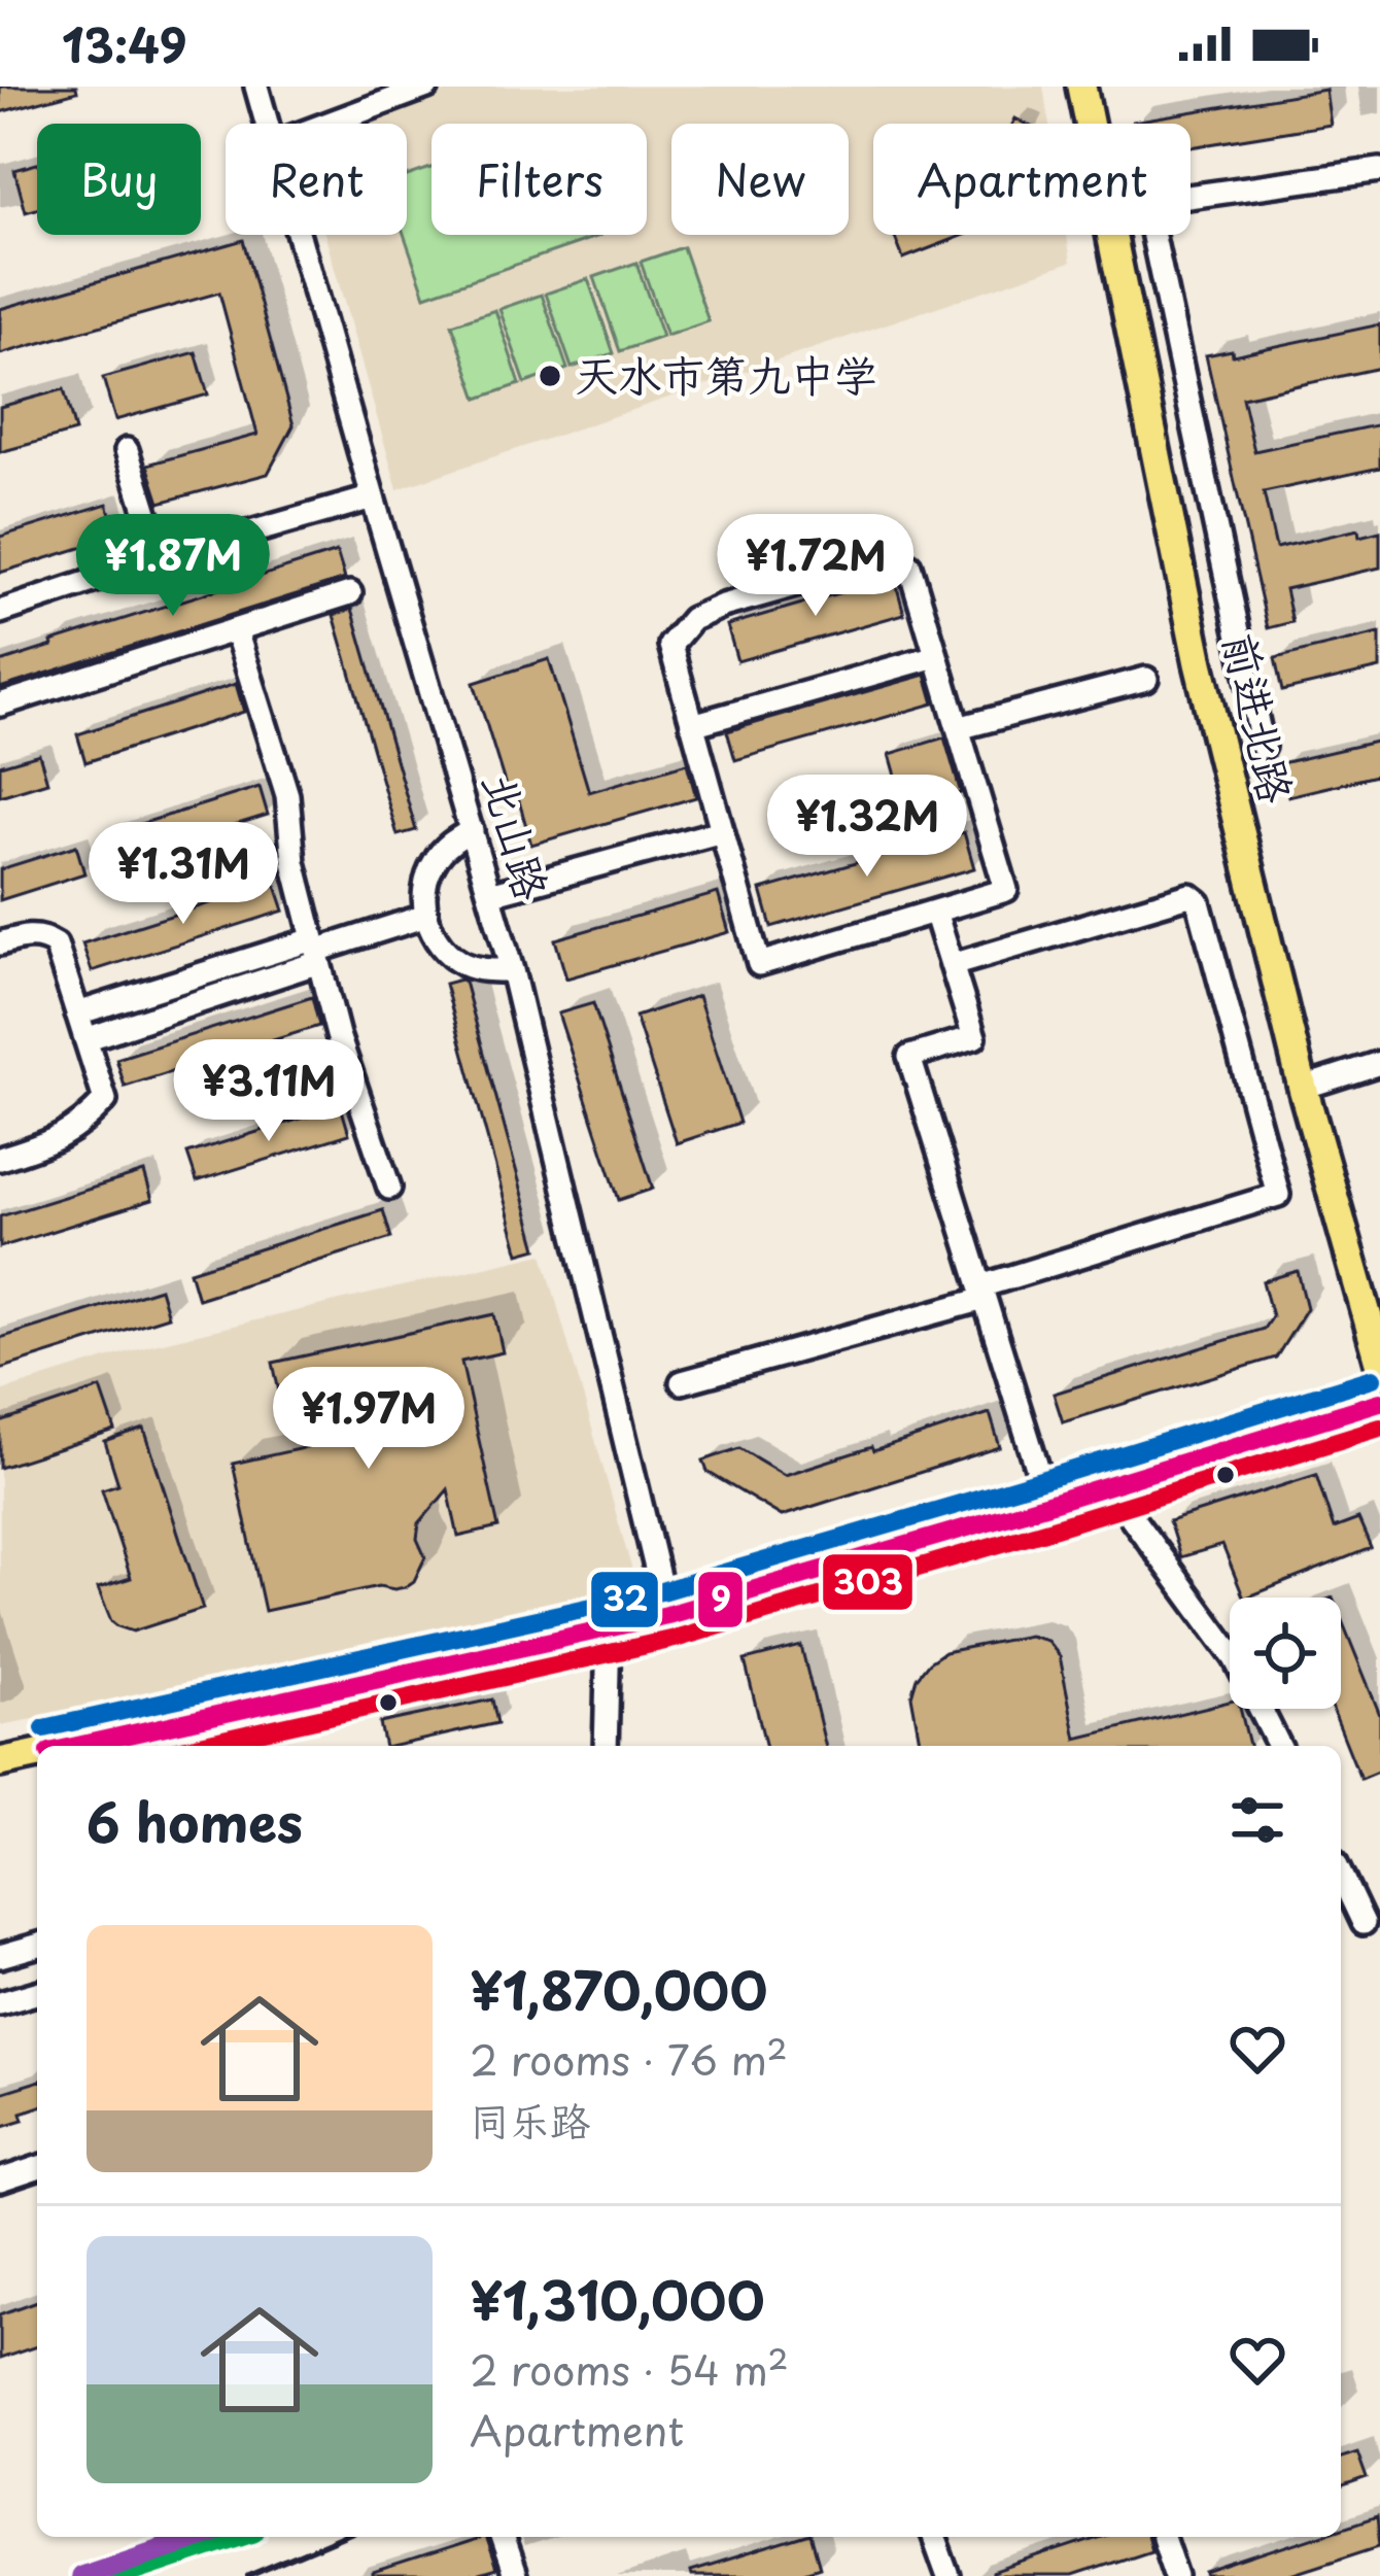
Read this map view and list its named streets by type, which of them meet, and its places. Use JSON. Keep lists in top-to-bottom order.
{
  "streets": {
    "main road": ["前进北路"],
    "street": ["北山路"]
  },
  "places": ["天水市第九中学"],
  "lines": ["transit line 32", "transit line 9", "transit line 303"],
  "page": {
    "status": "13:49",
    "chip": [
      "Buy",
      "Rent",
      "Filters",
      "New",
      "Apartment"
    ],
    "price": [
      "¥1.87M",
      "¥1.72M",
      "¥1.32M",
      "¥1.31M",
      "¥3.11M",
      "¥1.97M"
    ],
    "heading": "6 homes",
    "list": [
      {
        "name": "¥1,870,000",
        "note": "2 rooms · 76 m² · 同乐路"
      },
      {
        "name": "¥1,310,000",
        "note": "2 rooms · 54 m² · Apartment"
      }
    ]
  }
}
